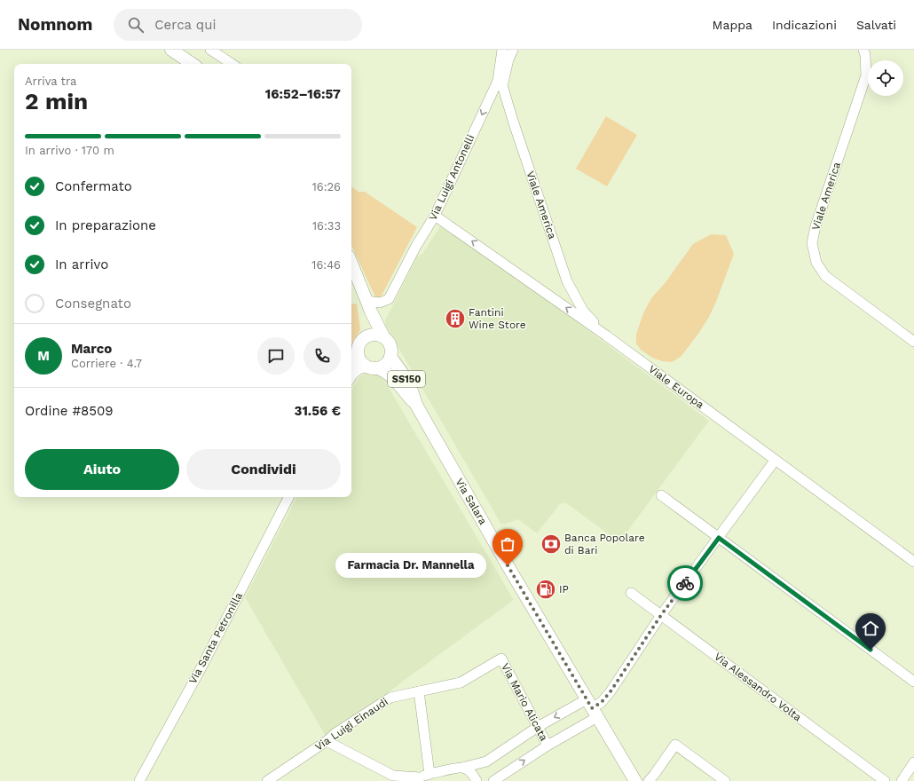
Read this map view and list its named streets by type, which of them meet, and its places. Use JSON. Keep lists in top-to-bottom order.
{
  "streets": {
    "main road": ["SS150", "Via Salara"],
    "street": [
      "Via Luigi Antonelli",
      "Viale America",
      "Viale Europa",
      "Via Santa Petronilla",
      "Via Alessandro Volta",
      "Via Mario Alicata",
      "Via Luigi Einaudi"
    ]
  },
  "crossings": [
    ["Via Luigi Antonelli", "Viale America"],
    ["Via Luigi Antonelli", "Viale Europa"],
    ["Viale America", "Viale Europa"],
    ["Via Mario Alicata", "Via Luigi Einaudi"]
  ],
  "one_way": ["Via Luigi Antonelli", "Viale Europa"],
  "places": {
    "building": ["Fantini Wine Store"],
    "bank": ["Banca Popolare di Bari"],
    "other": ["Farmacia Dr. Mannella"],
    "fuel station": ["IP"]
  },
  "page": {
    "header": "Nomnom",
    "search": "Cerca qui",
    "nav": ["Mappa", "Indicazioni", "Salvati"],
    "heading": ["2 min", "Arriva tra", "16:52–16:57"],
    "panel": [
      "Marco",
      "Corriere · 4.7",
      "Ordine #8509",
      "31.56 €"
    ],
    "bar": "In arrivo · 170 m",
    "list": [
      ["Confermato", "16:26"],
      ["In preparazione", "16:33"],
      ["In arrivo", "16:46"],
      "Consegnato"
    ],
    "round": "M",
    "buttons": ["Aiuto", "Condividi"],
    "bubble": "Farmacia Dr. Mannella"
  }
}
